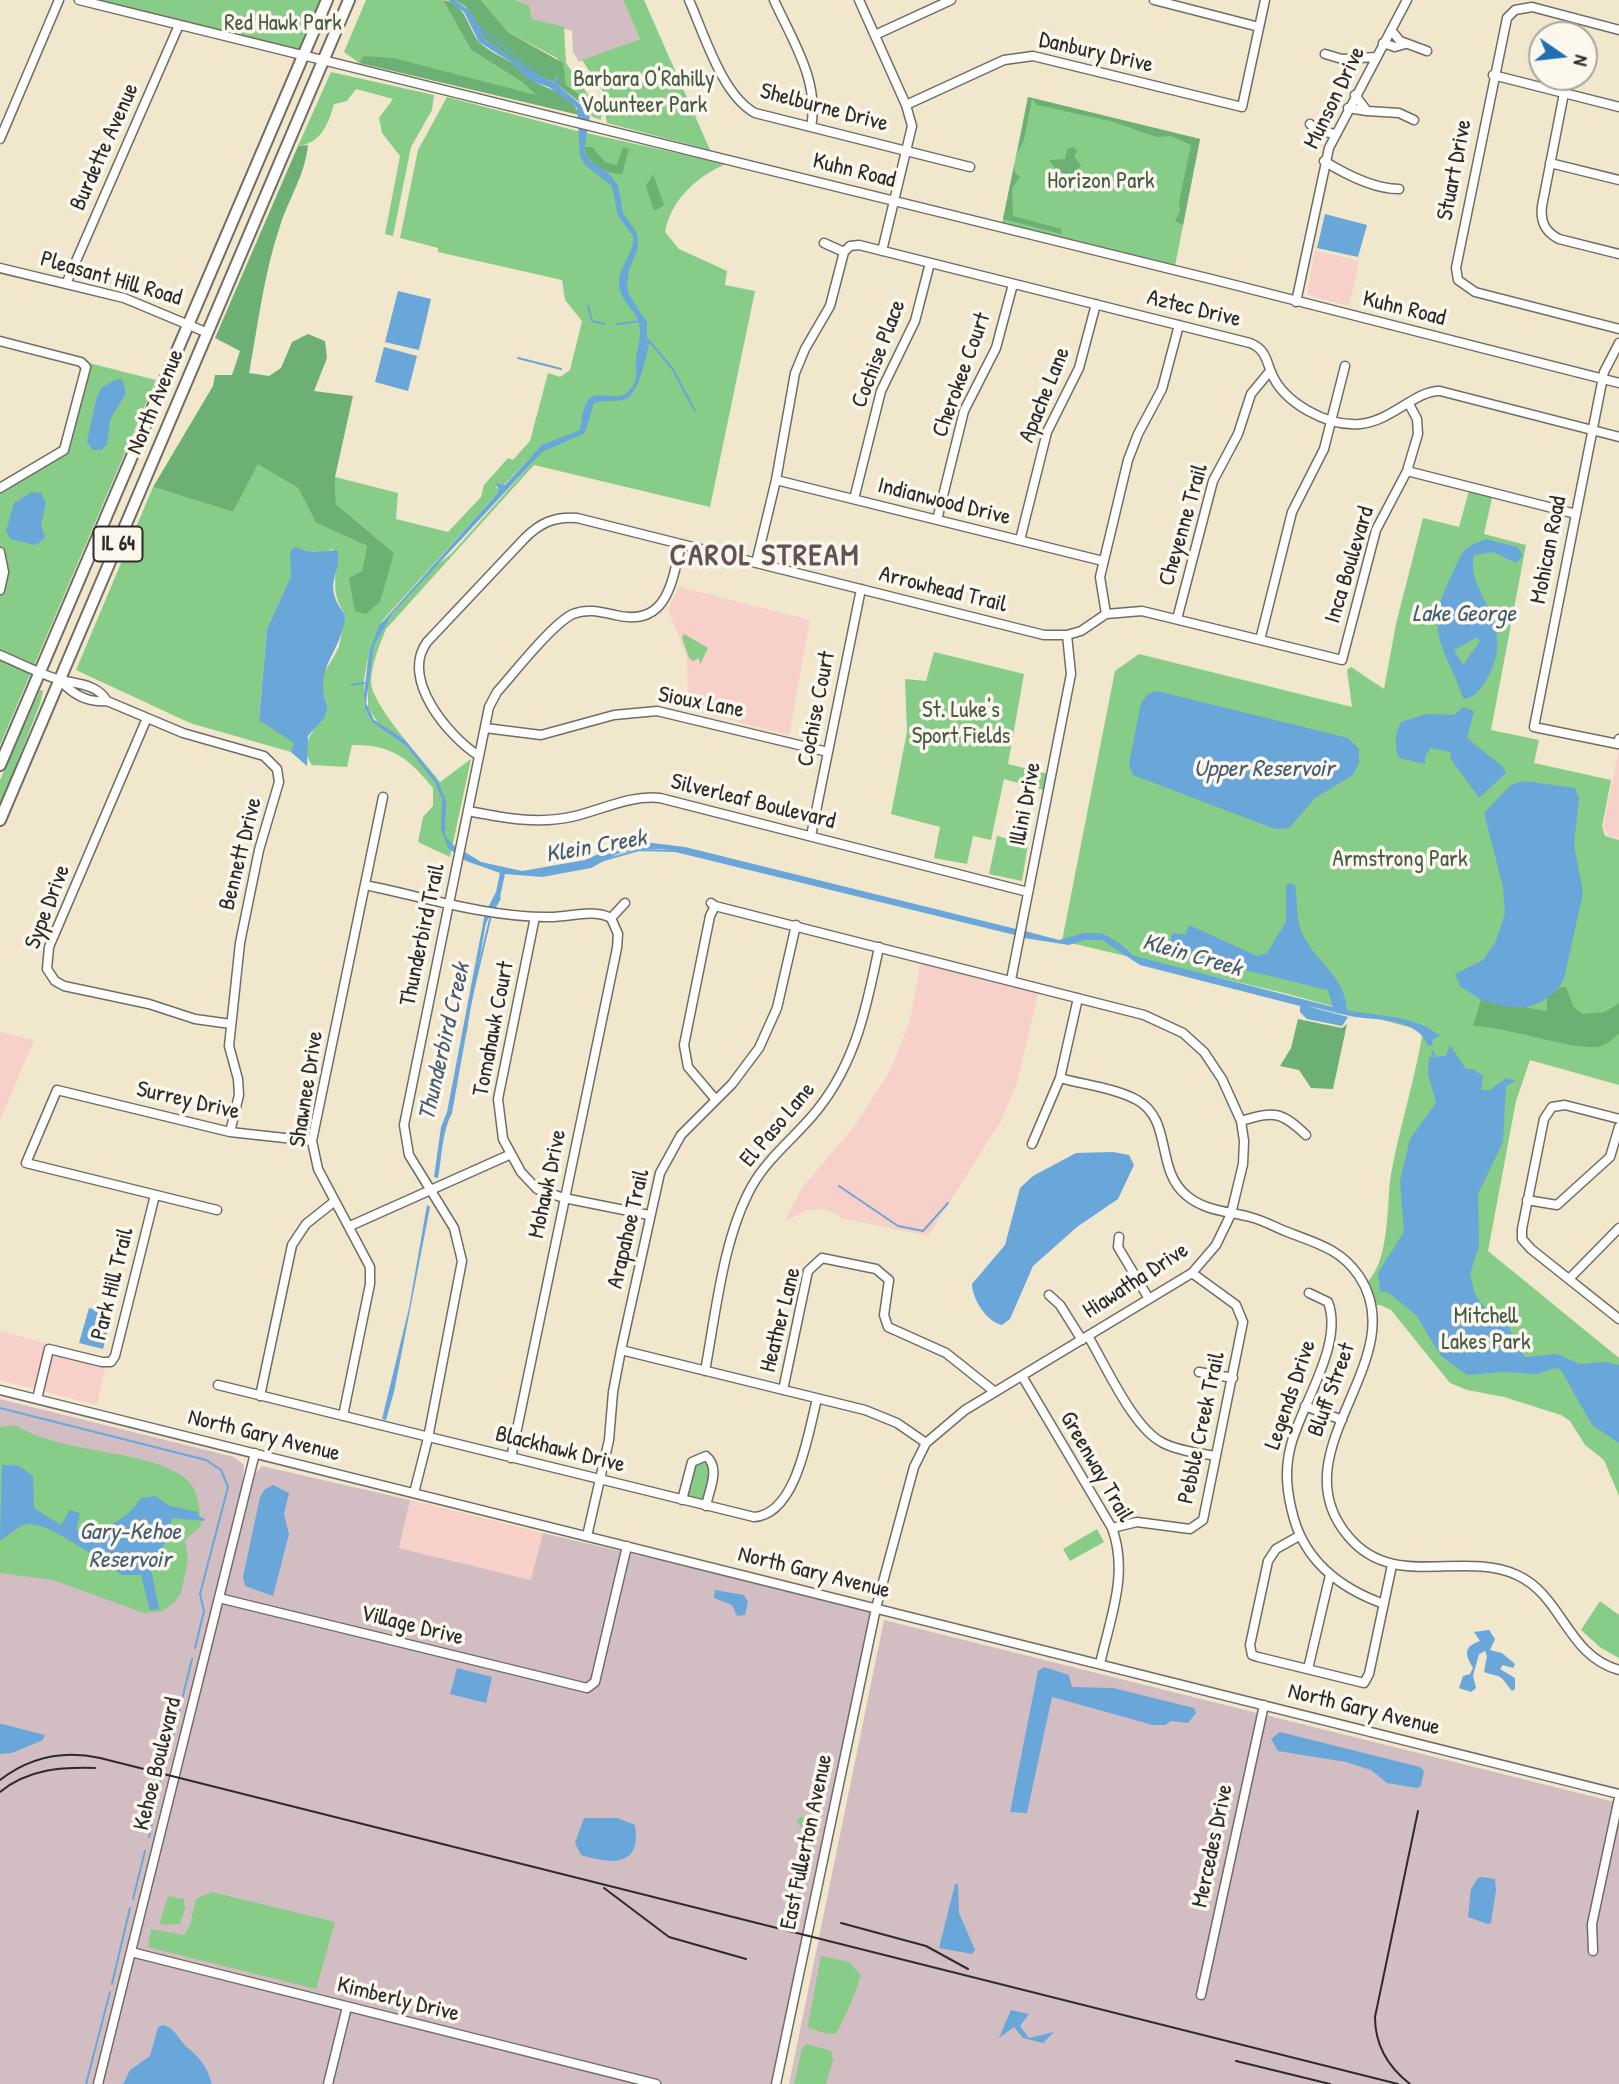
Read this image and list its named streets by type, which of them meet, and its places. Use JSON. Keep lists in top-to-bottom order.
{
  "streets": {
    "main road": ["North Avenue", "IL 64"],
    "street": [
      "Danbury Drive",
      "Munson Drive",
      "Shelburne Drive",
      "Burdette Avenue",
      "Stuart Drive",
      "Kuhn Road",
      "Pleasant Hill Road",
      "Aztec Drive",
      "Cochise Place",
      "Cherokee Court",
      "Apache Lane",
      "Indianwood Drive",
      "Cheyenne Trail",
      "Mohican Road",
      "Inca Boulevard",
      "Arrowhead Trail",
      "Sioux Lane",
      "Cochise Court",
      "Silverleaf Boulevard",
      "Illini Drive",
      "Bennett Drive",
      "Sype Drive",
      "Thunderbird Trail",
      "Tomahawk Court",
      "Shawnee Drive",
      "Surrey Drive",
      "El Paso Lane",
      "Mohawk Drive",
      "Arapahoe Trail",
      "Hiawatha Drive",
      "Park Hill Trail",
      "Heather Lane",
      "Bluff Street",
      "Legends Drive",
      "Pebble Creek Trail",
      "North Gary Avenue",
      "Blackhawk Drive",
      "Greenway Trail",
      "Village Drive",
      "Kehoe Boulevard",
      "East Fullerton Avenue",
      "Mercedes Drive",
      "Kimberly Drive"
    ]
  },
  "crossings": [
    ["Munson Drive", "Kuhn Road"],
    ["Burdette Avenue", "Kuhn Road"],
    ["Burdette Avenue", "Pleasant Hill Road"],
    ["Kuhn Road", "North Avenue"],
    ["Kuhn Road", "Mohican Road"],
    ["Pleasant Hill Road", "North Avenue"],
    ["Aztec Drive", "Cochise Place"],
    ["Aztec Drive", "Cherokee Court"],
    ["Aztec Drive", "Apache Lane"],
    ["Aztec Drive", "Cheyenne Trail"],
    ["Aztec Drive", "Mohican Road"],
    ["Aztec Drive", "Inca Boulevard"],
    ["Cochise Place", "Indianwood Drive"],
    ["Cherokee Court", "Indianwood Drive"],
    ["Apache Lane", "Indianwood Drive"],
    ["North Avenue", "Bennett Drive"],
    ["Arrowhead Trail", "Cochise Court"],
    ["Arrowhead Trail", "Illini Drive"],
    ["Arrowhead Trail", "Thunderbird Trail"],
    ["Sioux Lane", "Cochise Court"],
    ["Sioux Lane", "Thunderbird Trail"],
    ["Cochise Court", "Silverleaf Boulevard"],
    ["Silverleaf Boulevard", "Illini Drive"],
    ["Silverleaf Boulevard", "Thunderbird Trail"],
    ["Illini Drive", "Hiawatha Drive"],
    ["Bennett Drive", "Sype Drive"],
    ["Bennett Drive", "Surrey Drive"],
    ["Thunderbird Trail", "North Gary Avenue"],
    ["Thunderbird Trail", "Blackhawk Drive"],
    ["Tomahawk Court", "Mohawk Drive"],
    ["Tomahawk Court", "Arapahoe Trail"],
    ["Shawnee Drive", "Surrey Drive"],
    ["Shawnee Drive", "Blackhawk Drive"],
    ["Surrey Drive", "Park Hill Trail"],
    ["El Paso Lane", "Hiawatha Drive"],
    ["Mohawk Drive", "Blackhawk Drive"],
    ["Arapahoe Trail", "Hiawatha Drive"],
    ["Arapahoe Trail", "North Gary Avenue"],
    ["Arapahoe Trail", "Blackhawk Drive"],
    ["Hiawatha Drive", "Heather Lane"],
    ["Hiawatha Drive", "Bluff Street"],
    ["Hiawatha Drive", "Pebble Creek Trail"],
    ["Hiawatha Drive", "North Gary Avenue"],
    ["Hiawatha Drive", "Greenway Trail"],
    ["Hiawatha Drive", "East Fullerton Avenue"],
    ["Park Hill Trail", "North Gary Avenue"],
    ["Pebble Creek Trail", "Greenway Trail"],
    ["North Gary Avenue", "Greenway Trail"],
    ["North Gary Avenue", "Village Drive"],
    ["North Gary Avenue", "Kehoe Boulevard"],
    ["North Gary Avenue", "East Fullerton Avenue"],
    ["North Gary Avenue", "Mercedes Drive"],
    ["Village Drive", "Kehoe Boulevard"],
    ["Kehoe Boulevard", "Kimberly Drive"]
  ],
  "districts": ["CAROL STREAM"],
  "water": [
    "Lake George",
    "Upper Reservoir",
    "Klein Creek",
    "Thunderbird Creek",
    "Gary-Kehoe Reservoir"
  ],
  "parks": [
    "Red Hawk Park",
    "Barbara O'Rahilly Volunteer Park",
    "Horizon Park",
    "St. Luke's Sport Fields",
    "Armstrong Park",
    "Mitchell Lakes Park"
  ],
  "north": "right"
}
